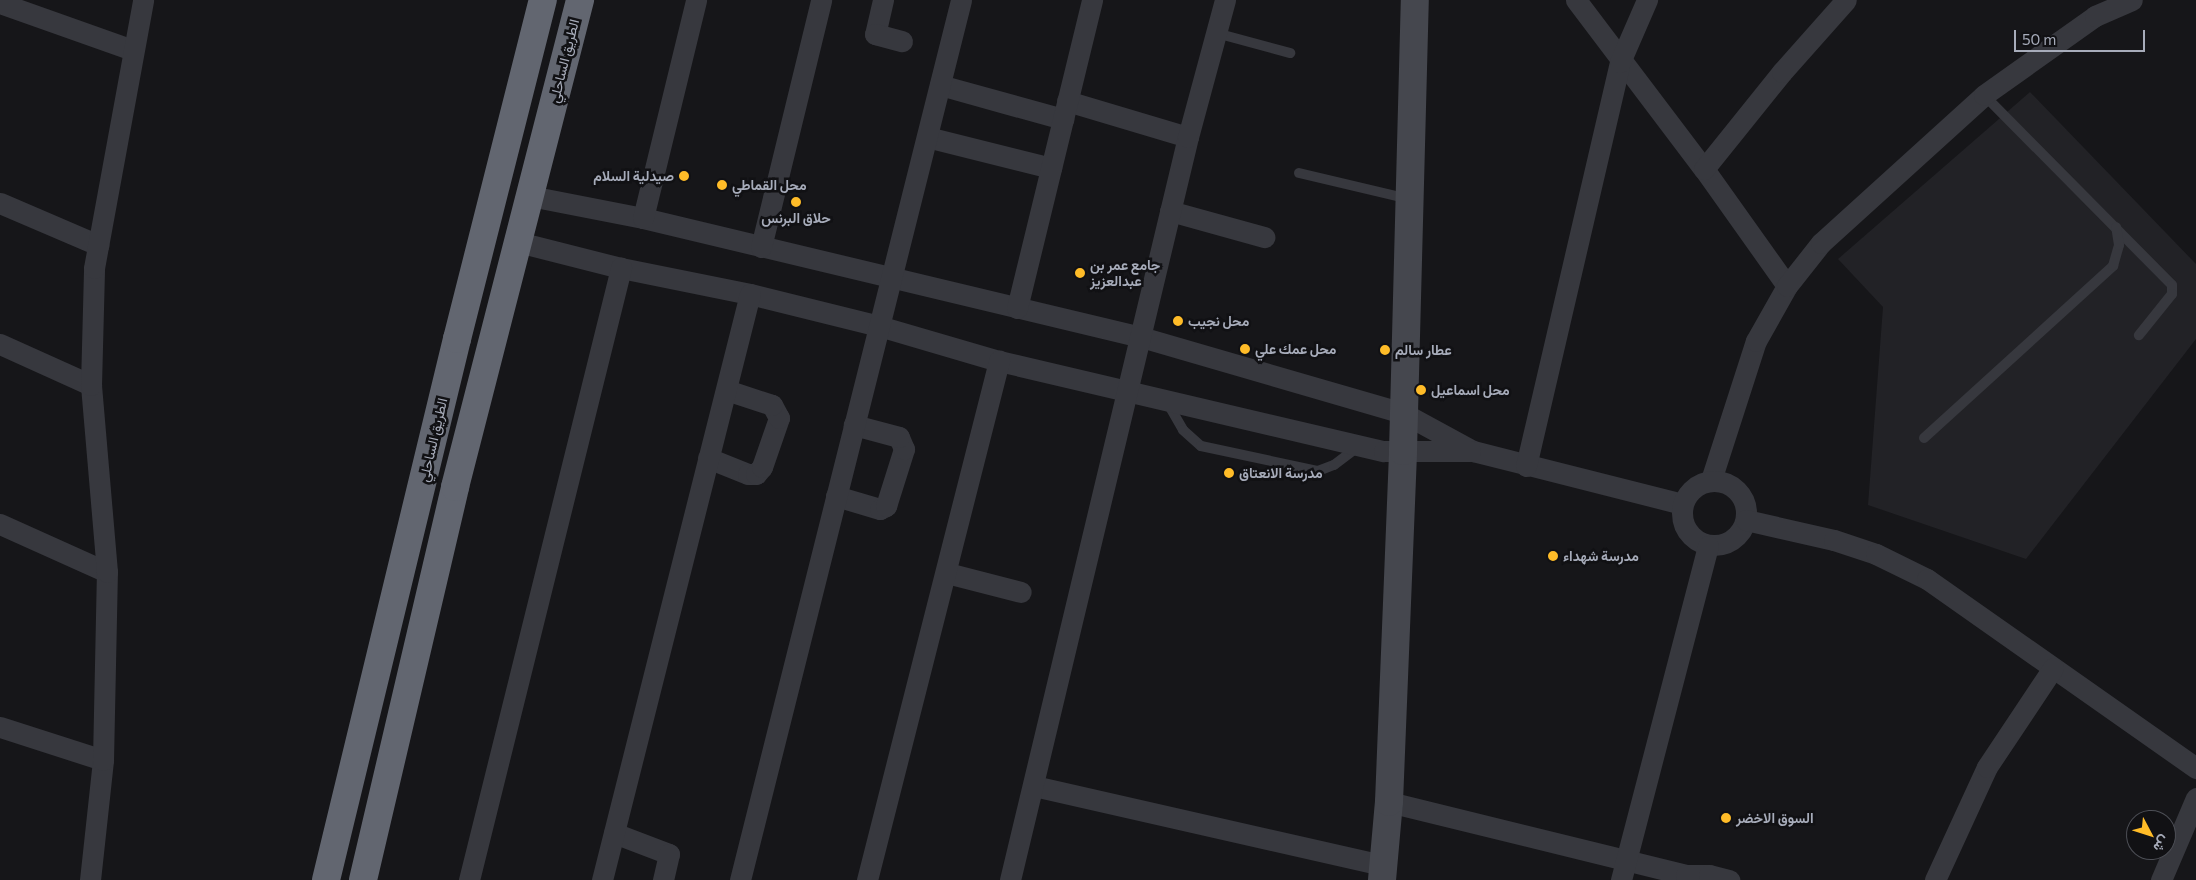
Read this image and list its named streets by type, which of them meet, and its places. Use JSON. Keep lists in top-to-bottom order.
{
  "streets": {
    "highway": ["الطريق الساحلي"]
  },
  "places": [
    "صيدلية السلام",
    "محل القماطي",
    "حلاق البرنس",
    "جامع عمر بن عبدالعزيز",
    "محل نجيب",
    "محل عمك علي",
    "عطار سالم",
    "محل اسماعيل",
    "مدرسة الانعتاق",
    "مدرسة شهداء",
    "السوق الاخضر"
  ],
  "scale_bar": "50 m",
  "north": "bottom right"
}
